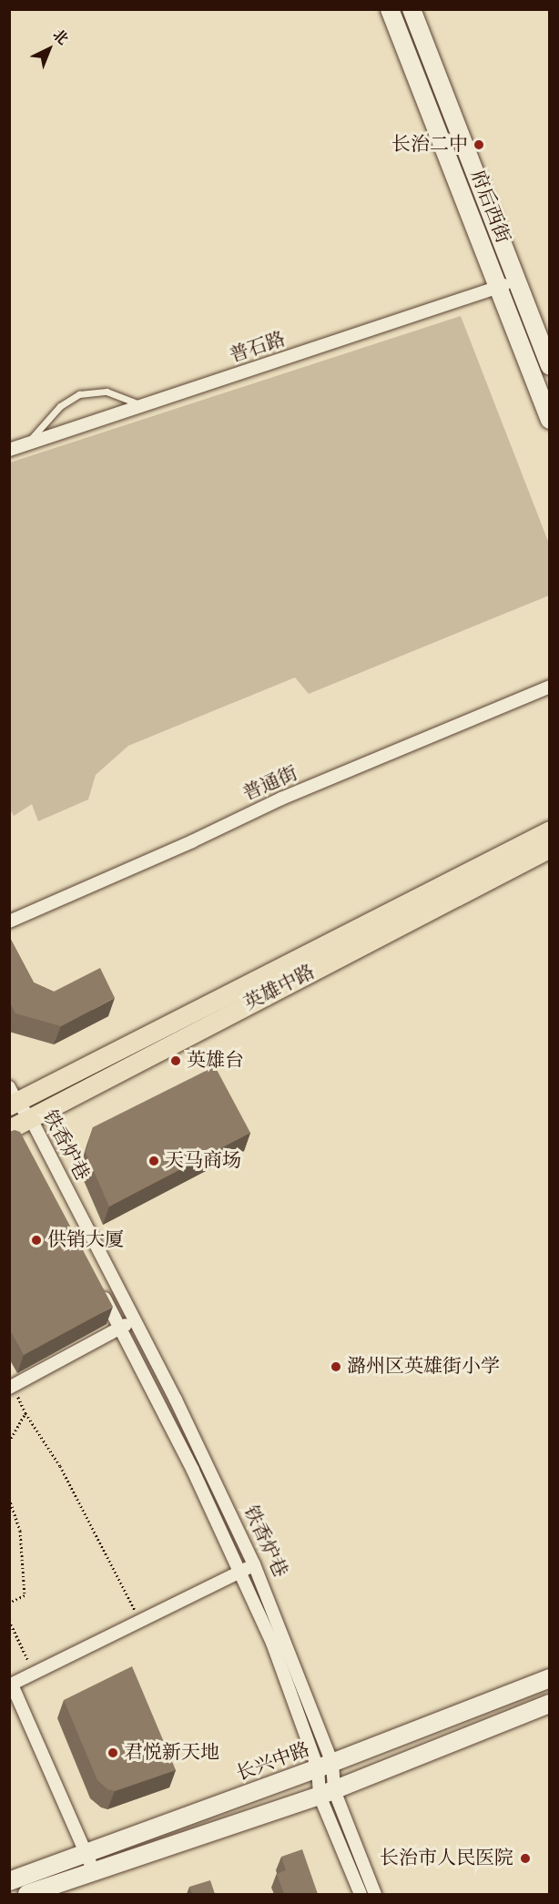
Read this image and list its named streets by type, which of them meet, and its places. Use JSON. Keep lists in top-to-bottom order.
{
  "streets": {
    "main road": ["府后西街", "英雄中路", "长兴中路"],
    "street": ["普石路", "普通街", "铁香炉巷"]
  },
  "crossings": [
    ["府后西街", "普石路"],
    ["英雄中路", "铁香炉巷"],
    ["铁香炉巷", "长兴中路"]
  ],
  "places": [
    "长治二中",
    "英雄台",
    "天马商场",
    "供销大厦",
    "潞州区英雄街小学",
    "君悦新天地",
    "长治市人民医院"
  ],
  "north": "top right"
}
